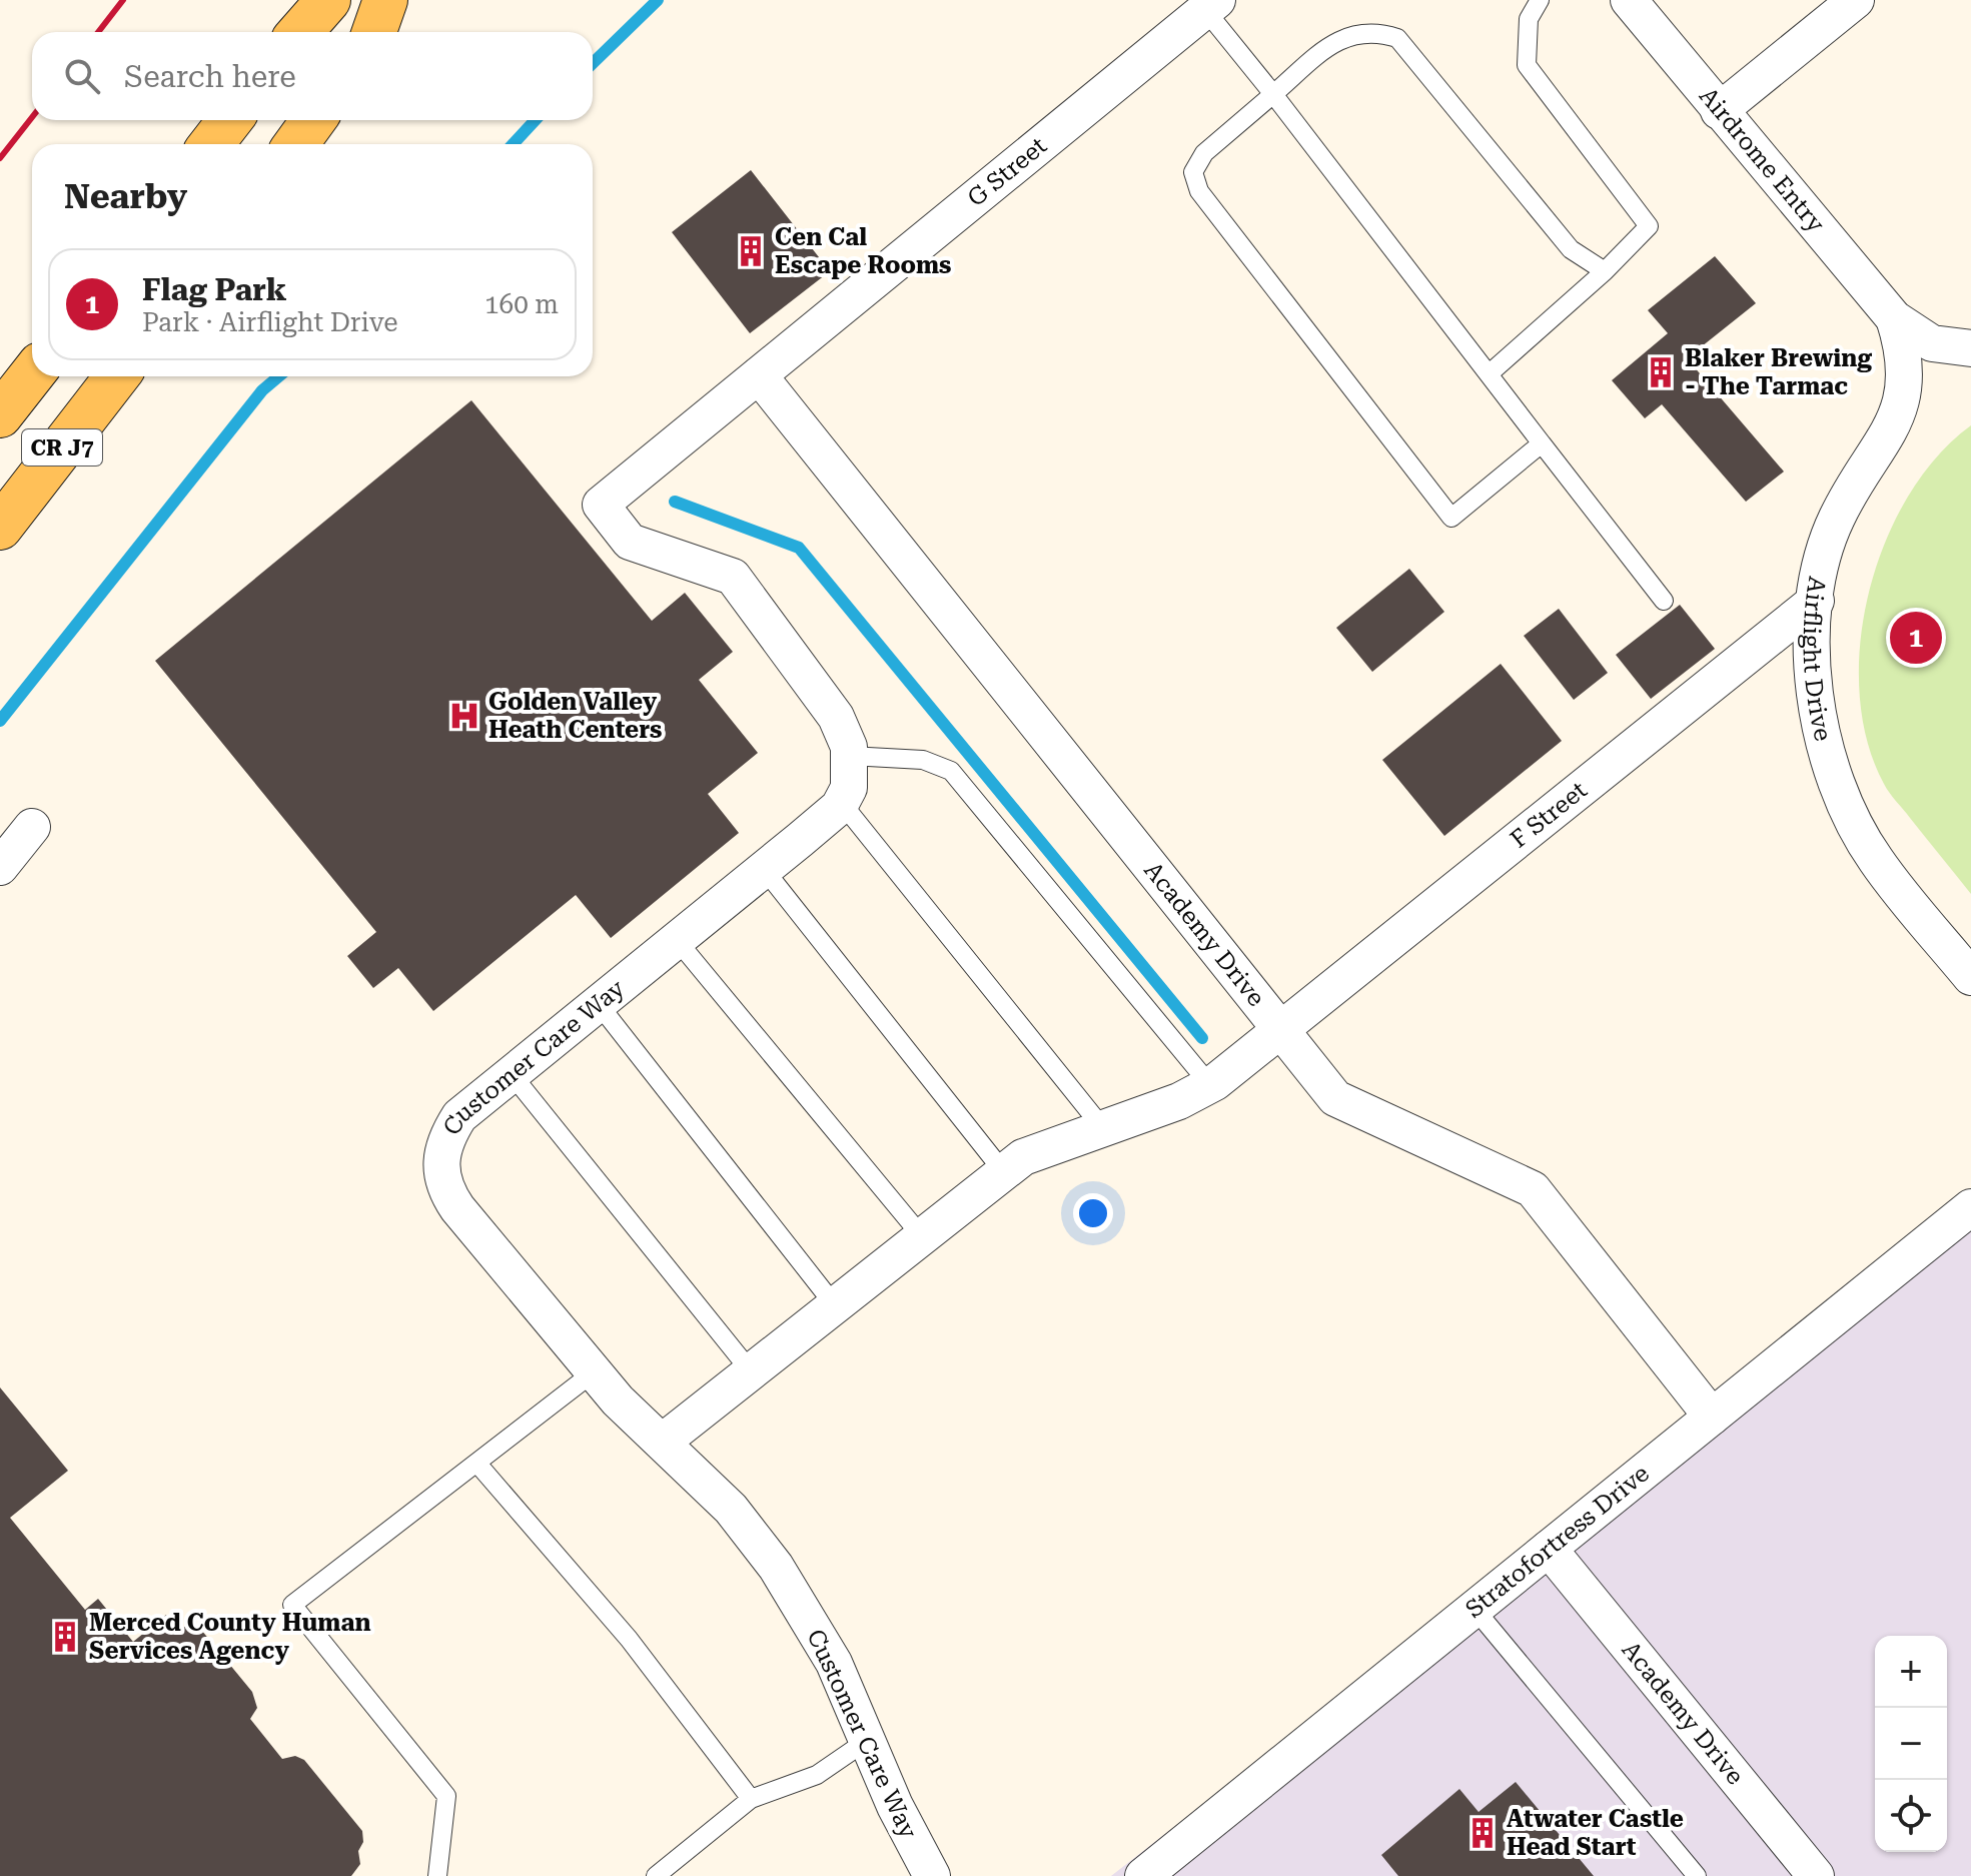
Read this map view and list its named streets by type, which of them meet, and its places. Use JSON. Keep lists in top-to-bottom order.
{
  "streets": {
    "main road": ["CR J7"],
    "street": [
      "Airdrome Entry",
      "G Street",
      "Airflight Drive",
      "F Street",
      "Academy Drive",
      "Customer Care Way",
      "Stratofortress Drive"
    ]
  },
  "crossings": [
    ["Airdrome Entry", "Airflight Drive"],
    ["G Street", "Academy Drive"],
    ["Airflight Drive", "F Street"],
    ["F Street", "Academy Drive"],
    ["F Street", "Customer Care Way"],
    ["Academy Drive", "Stratofortress Drive"]
  ],
  "places": {
    "building": [
      "Cen Cal Escape Rooms",
      "Blaker Brewing - The Tarmac",
      "Merced County Human Services Agency",
      "Atwater Castle Head Start"
    ],
    "hospital": ["Golden Valley Heath Centers"]
  },
  "page": {
    "search": "Search here",
    "heading": "Nearby",
    "list": [
      {
        "mark": "1",
        "name": "Flag Park",
        "note": "Park · Airflight Drive",
        "value": "160 m"
      }
    ],
    "pins": "1",
    "map_buttons": ["+", "−"]
  }
}
